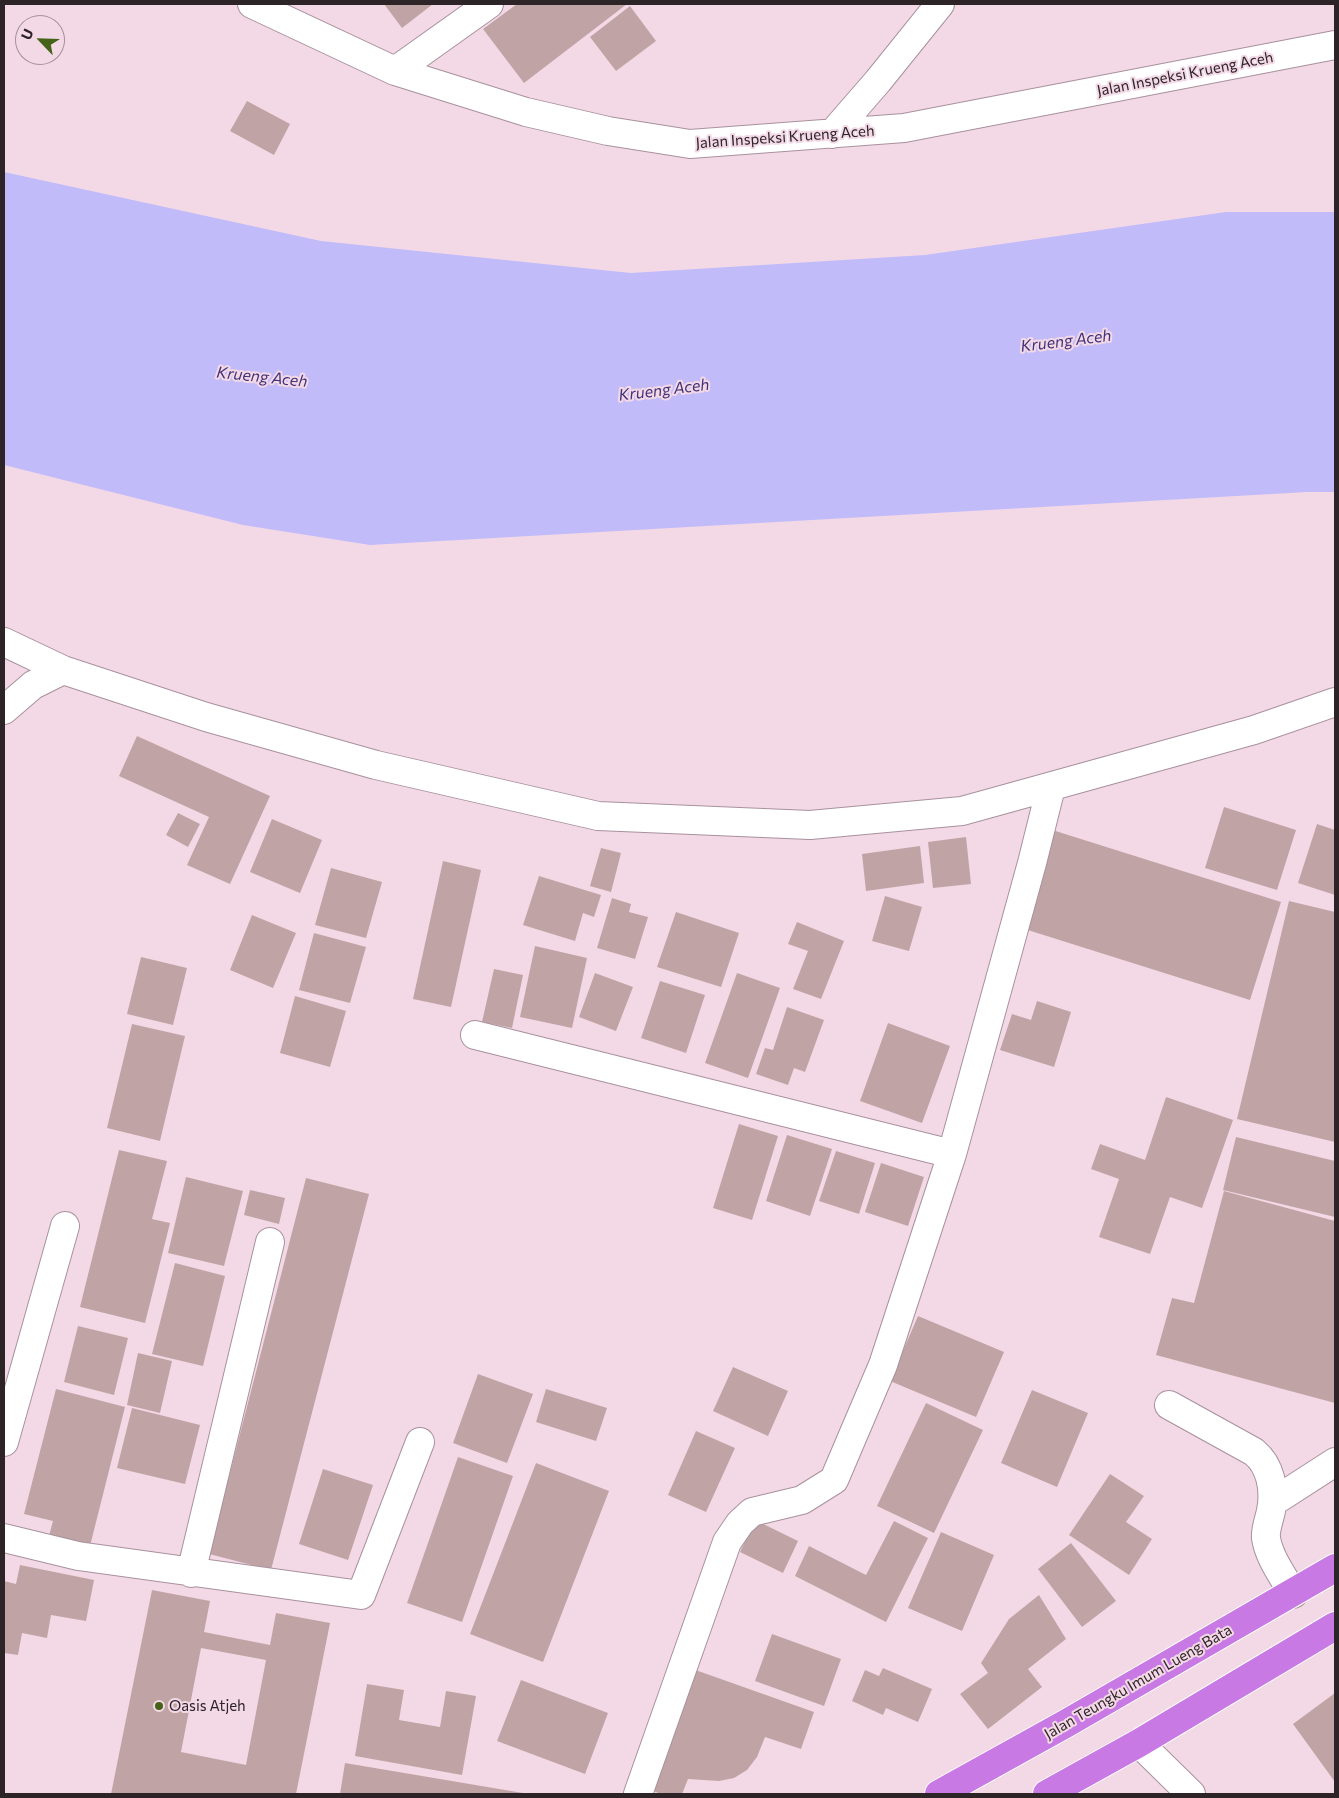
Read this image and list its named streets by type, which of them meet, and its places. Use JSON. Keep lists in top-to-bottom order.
{
  "streets": {
    "highway": ["Jalan Teungku Imum Lueng Bata"],
    "street": ["Jalan Inspeksi Krueng Aceh"]
  },
  "water": ["Krueng Aceh"],
  "places": ["Oasis Atjeh"],
  "north": "top left"
}
